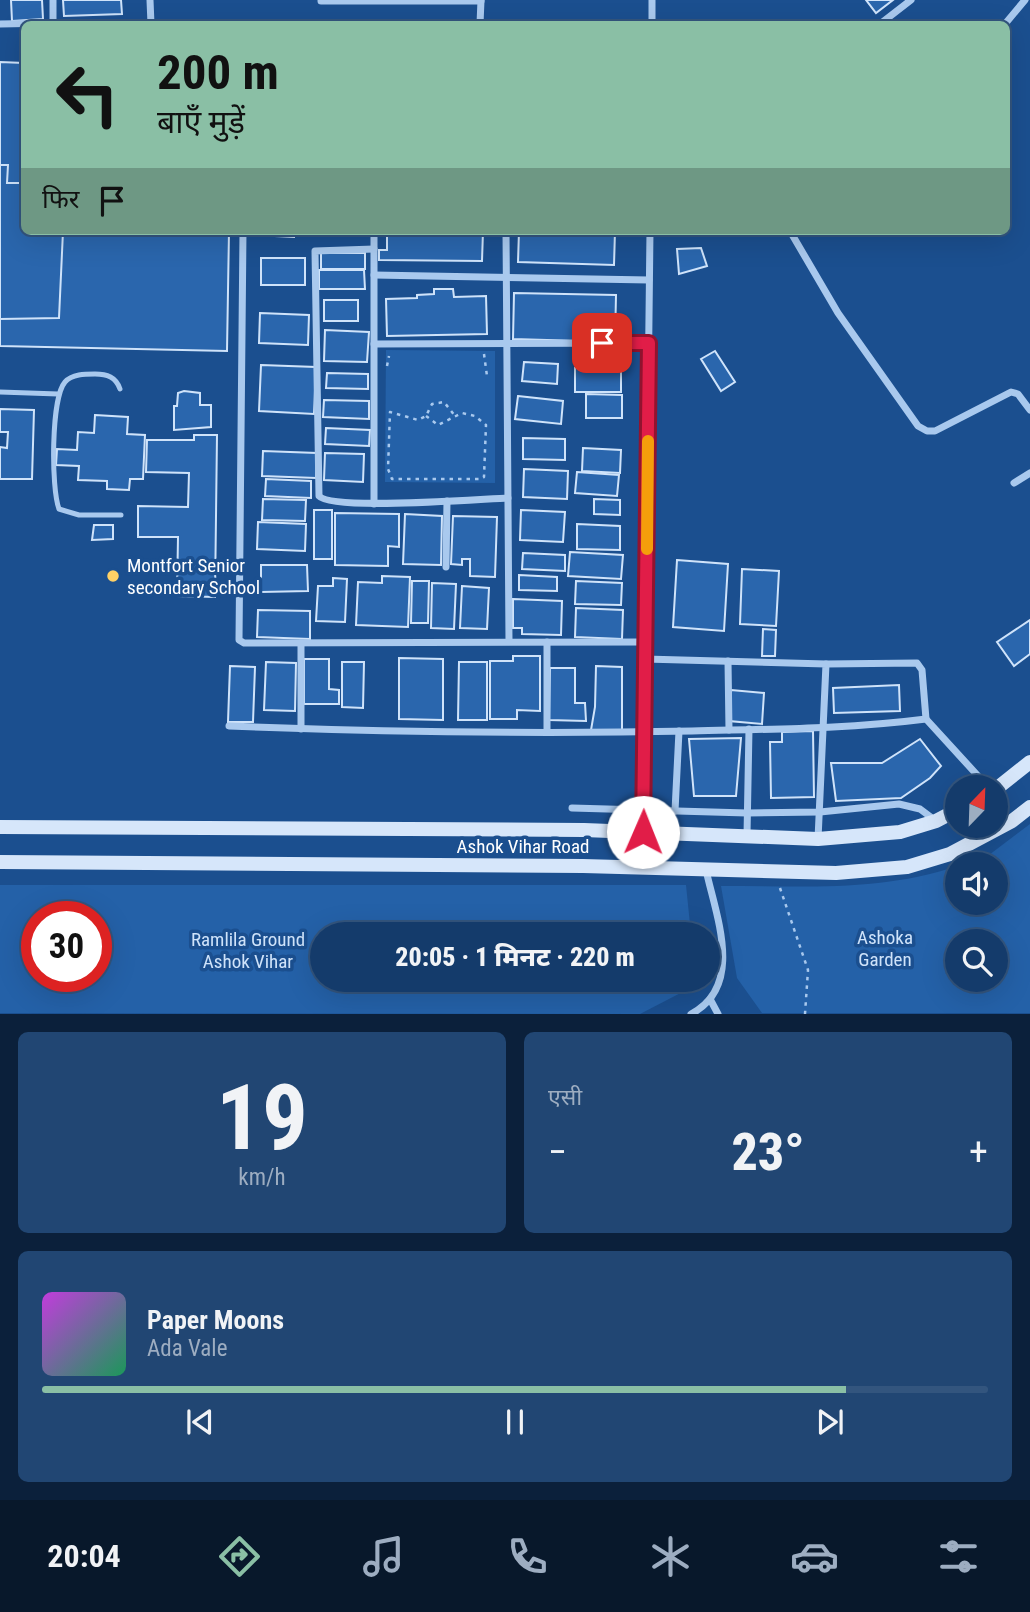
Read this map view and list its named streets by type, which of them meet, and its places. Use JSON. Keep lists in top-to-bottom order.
{
  "streets": {
    "main road": ["Ashok Vihar Road"]
  },
  "parks": ["Ashoka Garden", "Ramlila Ground Ashok Vihar"],
  "places": ["Montfort Senior secondary School"],
  "north": "top right",
  "page": {
    "turn": ["200 m", "बाएँ मुड़ें"],
    "then": "फिर",
    "limit": "30",
    "trip": "20:05 · 1 मिनट · 220 m",
    "tile": [
      ["19", "km/h"],
      "एसी"
    ],
    "heat": ["−", "23°", "+"],
    "song": ["Paper Moons", "Ada Vale"],
    "tabs": "20:04"
  }
}
